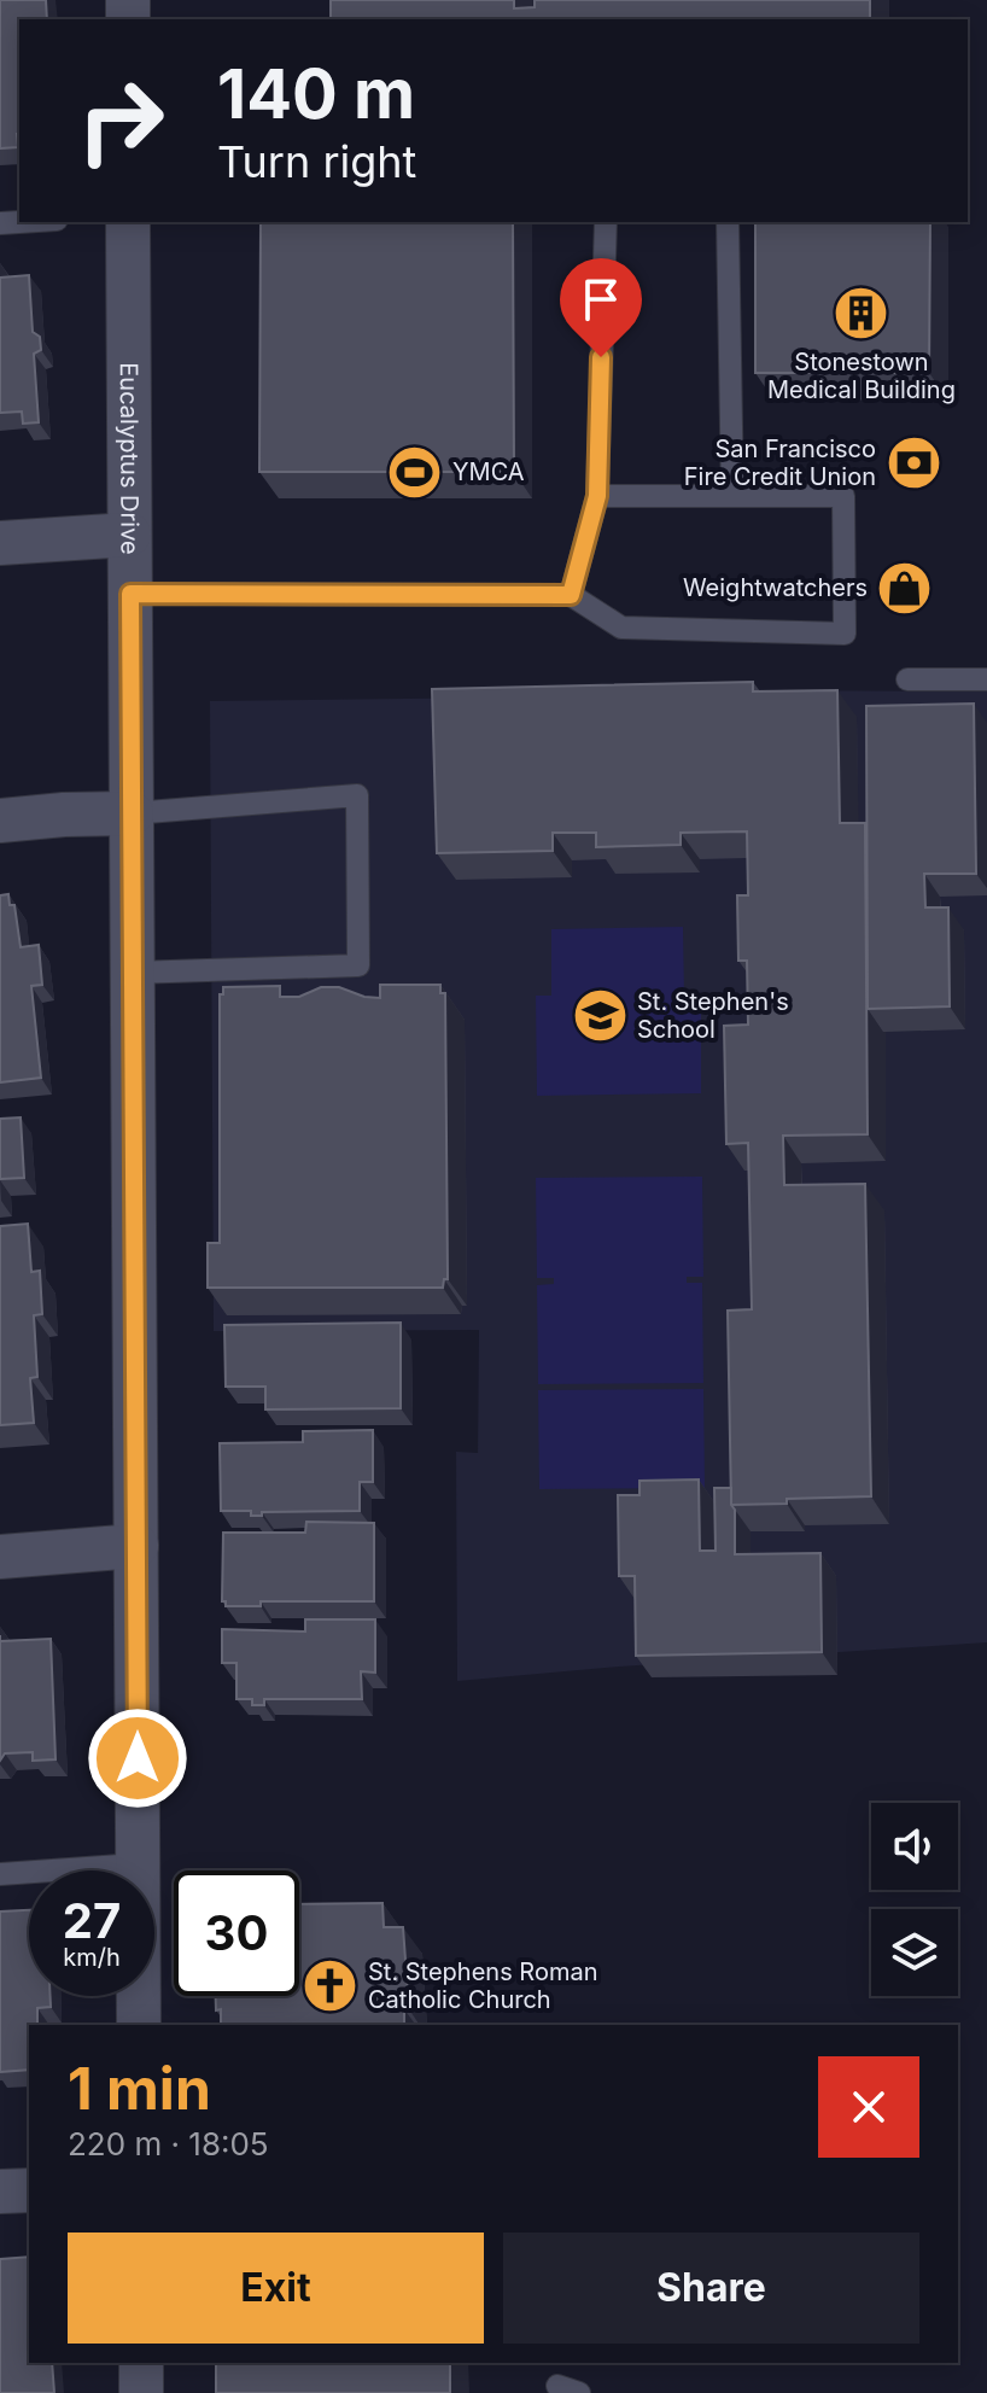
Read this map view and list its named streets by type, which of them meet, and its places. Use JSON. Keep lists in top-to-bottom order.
{
  "streets": {
    "street": ["Eucalyptus Drive"]
  },
  "places": {
    "building": ["Stonestown Medical Building"],
    "bank": ["San Francisco Fire Credit Union"],
    "sports": ["YMCA"],
    "shop": ["Weightwatchers"],
    "school or university": ["St. Stephen's School"],
    "church": ["St. Stephens Roman Catholic Church"]
  },
  "page": {
    "turn": ["140 m", "Turn right"],
    "speed": "27 km/h",
    "limit": "30",
    "heading": ["1 min", "220 m · 18:05"],
    "buttons": ["Exit", "Share"]
  }
}
